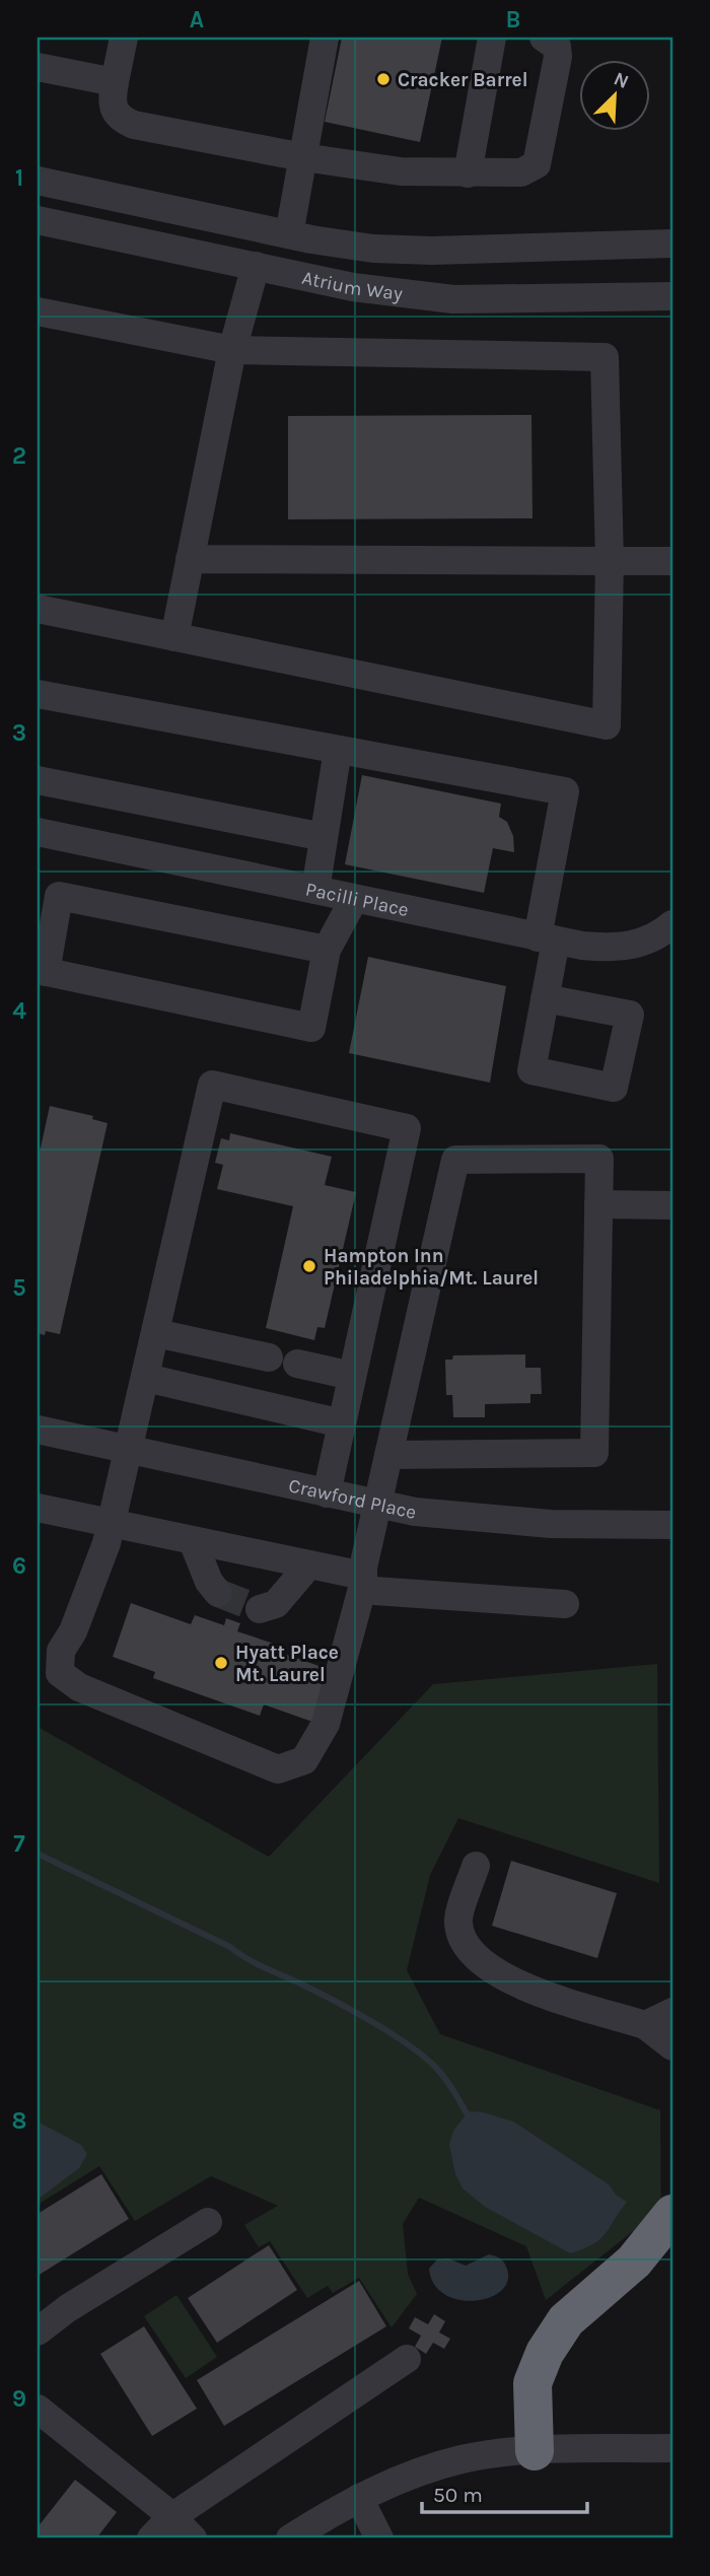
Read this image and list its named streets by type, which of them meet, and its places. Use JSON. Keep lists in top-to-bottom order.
{
  "streets": {
    "street": ["Atrium Way", "Pacilli Place", "Crawford Place"]
  },
  "places": ["Cracker Barrel", "Hampton Inn Philadelphia/Mt. Laurel", "Hyatt Place Mt. Laurel"],
  "scale_bar": "50 m",
  "north": "top right",
  "grid": {
    "columns": ["A", "B"],
    "rows": [
      "1",
      "2",
      "3",
      "4",
      "5",
      "6",
      "7",
      "8",
      "9"
    ]
  }
}
